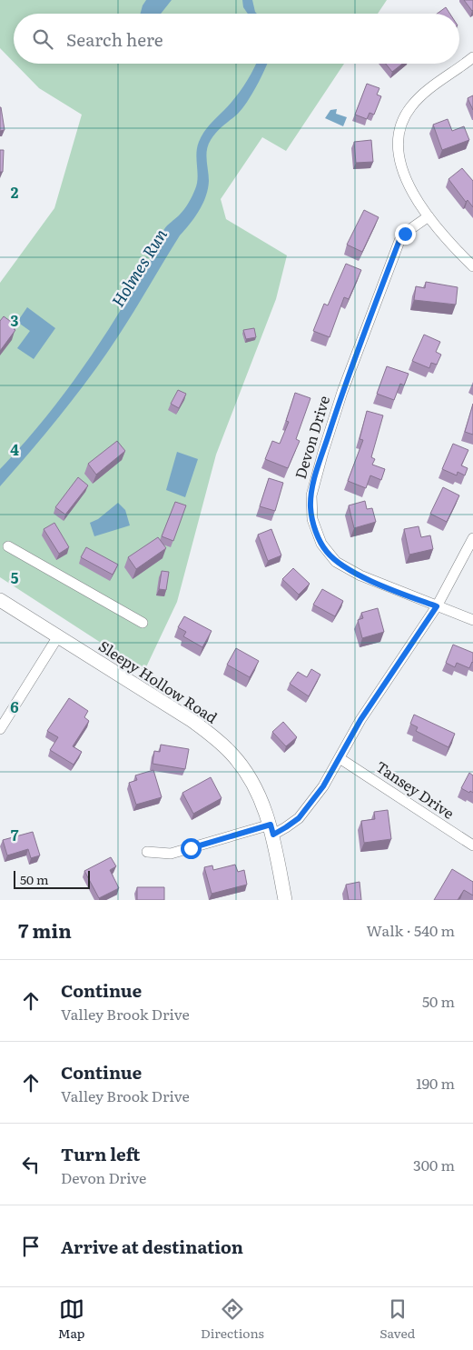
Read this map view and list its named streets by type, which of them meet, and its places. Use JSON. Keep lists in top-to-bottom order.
{
  "streets": {
    "main road": ["Sleepy Hollow Road"],
    "street": ["Devon Drive", "Tansey Drive"]
  },
  "water": ["Holmes Run"],
  "scale_bar": "50 m",
  "page": {
    "search": "Search here",
    "scale": "50 m",
    "heading": ["7 min", "Walk · 540 m"],
    "list": [
      ["Continue", "Valley Brook Drive", "50 m"],
      ["Continue", "Valley Brook Drive", "190 m"],
      ["Turn left", "Devon Drive", "300 m"],
      "Arrive at destination"
    ],
    "nav": ["Map", "Directions", "Saved"]
  },
  "grid": {
    "rows": [
      "2",
      "3",
      "4",
      "5",
      "6",
      "7"
    ]
  }
}
